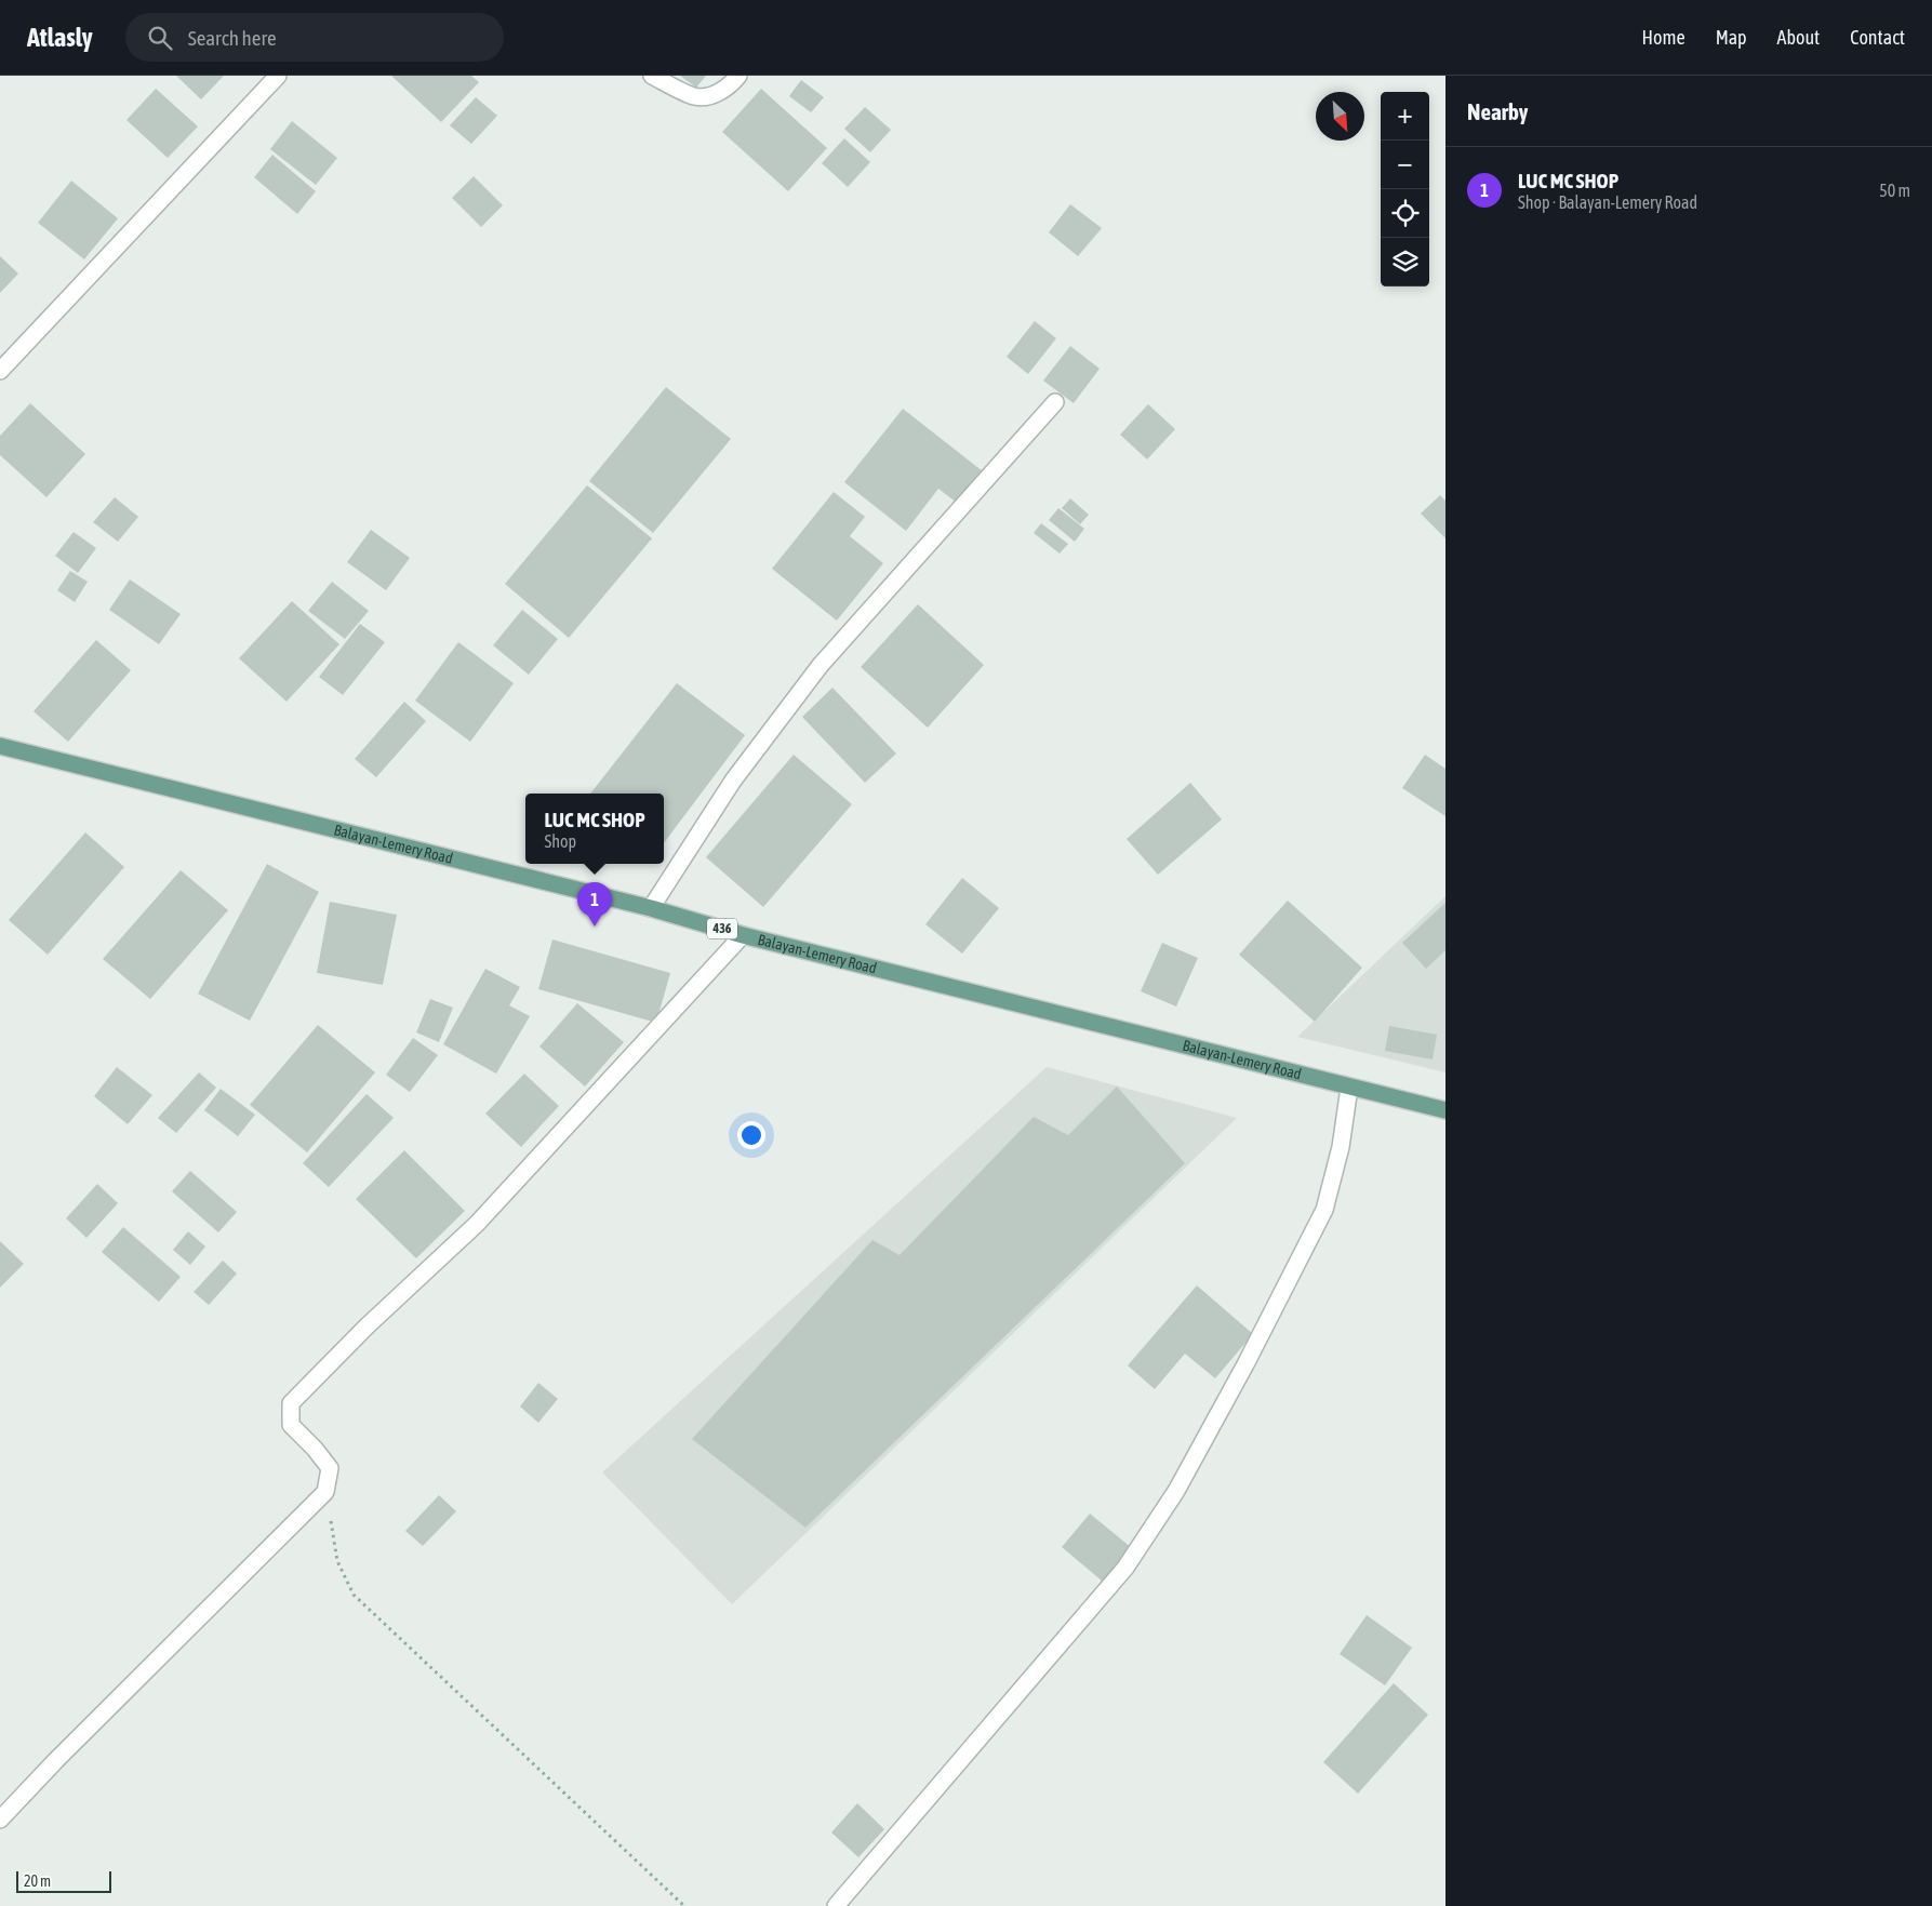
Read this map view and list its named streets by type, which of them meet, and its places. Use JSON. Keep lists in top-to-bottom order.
{
  "streets": {
    "main road": ["Balayan-Lemery Road", "436"]
  },
  "scale_bar": "20 m",
  "north": "bottom right",
  "page": {
    "header": "Atlasly",
    "search": "Search here",
    "nav": [
      "Home",
      "Map",
      "About",
      "Contact"
    ],
    "heading": "Nearby",
    "map_buttons": ["+", "−"],
    "list": [
      {
        "mark": "1",
        "name": "LUC MC SHOP",
        "note": "Shop · Balayan-Lemery Road",
        "value": "50 m"
      }
    ],
    "popup": ["LUC MC SHOP", "Shop"],
    "pins": "1",
    "scale": "20 m"
  }
}
